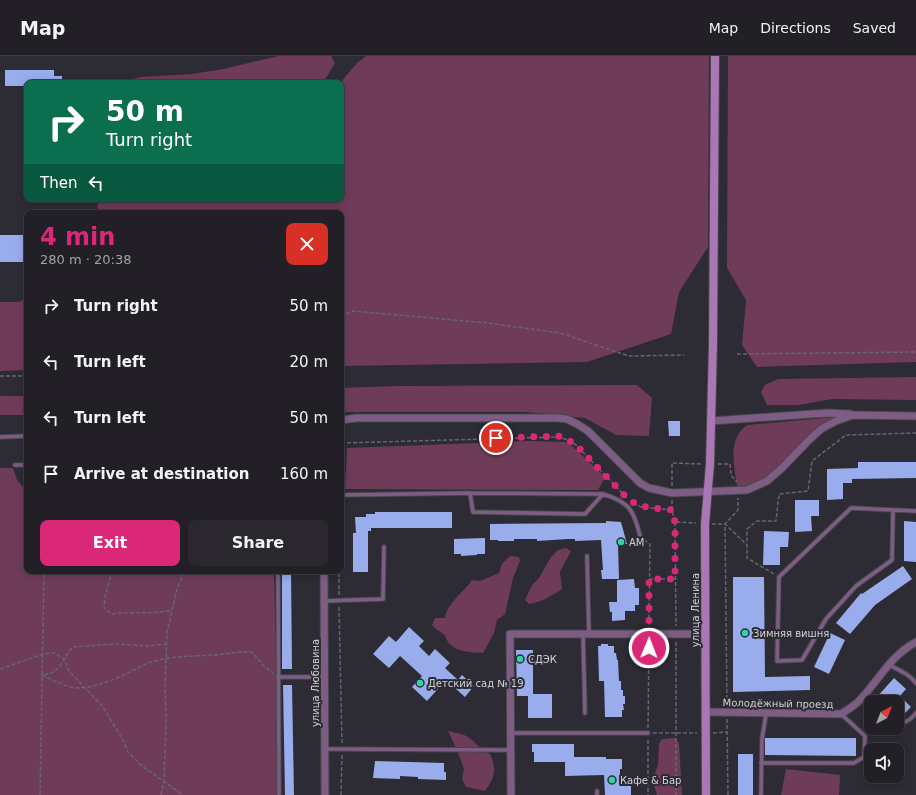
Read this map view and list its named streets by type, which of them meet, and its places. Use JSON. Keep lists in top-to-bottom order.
{
  "streets": {
    "main road": ["улица Ленина"],
    "street": ["улица Любовина", "Молодёжный проезд"]
  },
  "crossings": [
    ["улица Ленина", "Молодёжный проезд"]
  ],
  "places": [
    "АМ",
    "Зимняя вишня",
    "СДЭК",
    "Детский сад № 19",
    "Кафе & Бар"
  ],
  "north": "top right",
  "page": {
    "header": "Map",
    "nav": ["Map", "Directions", "Saved"],
    "turn": ["50 m", "Turn right"],
    "then": "Then",
    "heading": ["4 min", "280 m · 20:38"],
    "list": [
      {
        "name": "Turn right",
        "value": "50 m"
      },
      {
        "name": "Turn left",
        "value": "20 m"
      },
      {
        "name": "Turn left",
        "value": "50 m"
      },
      {
        "name": "Arrive at destination",
        "value": "160 m"
      }
    ],
    "buttons": ["Exit", "Share"]
  }
}
